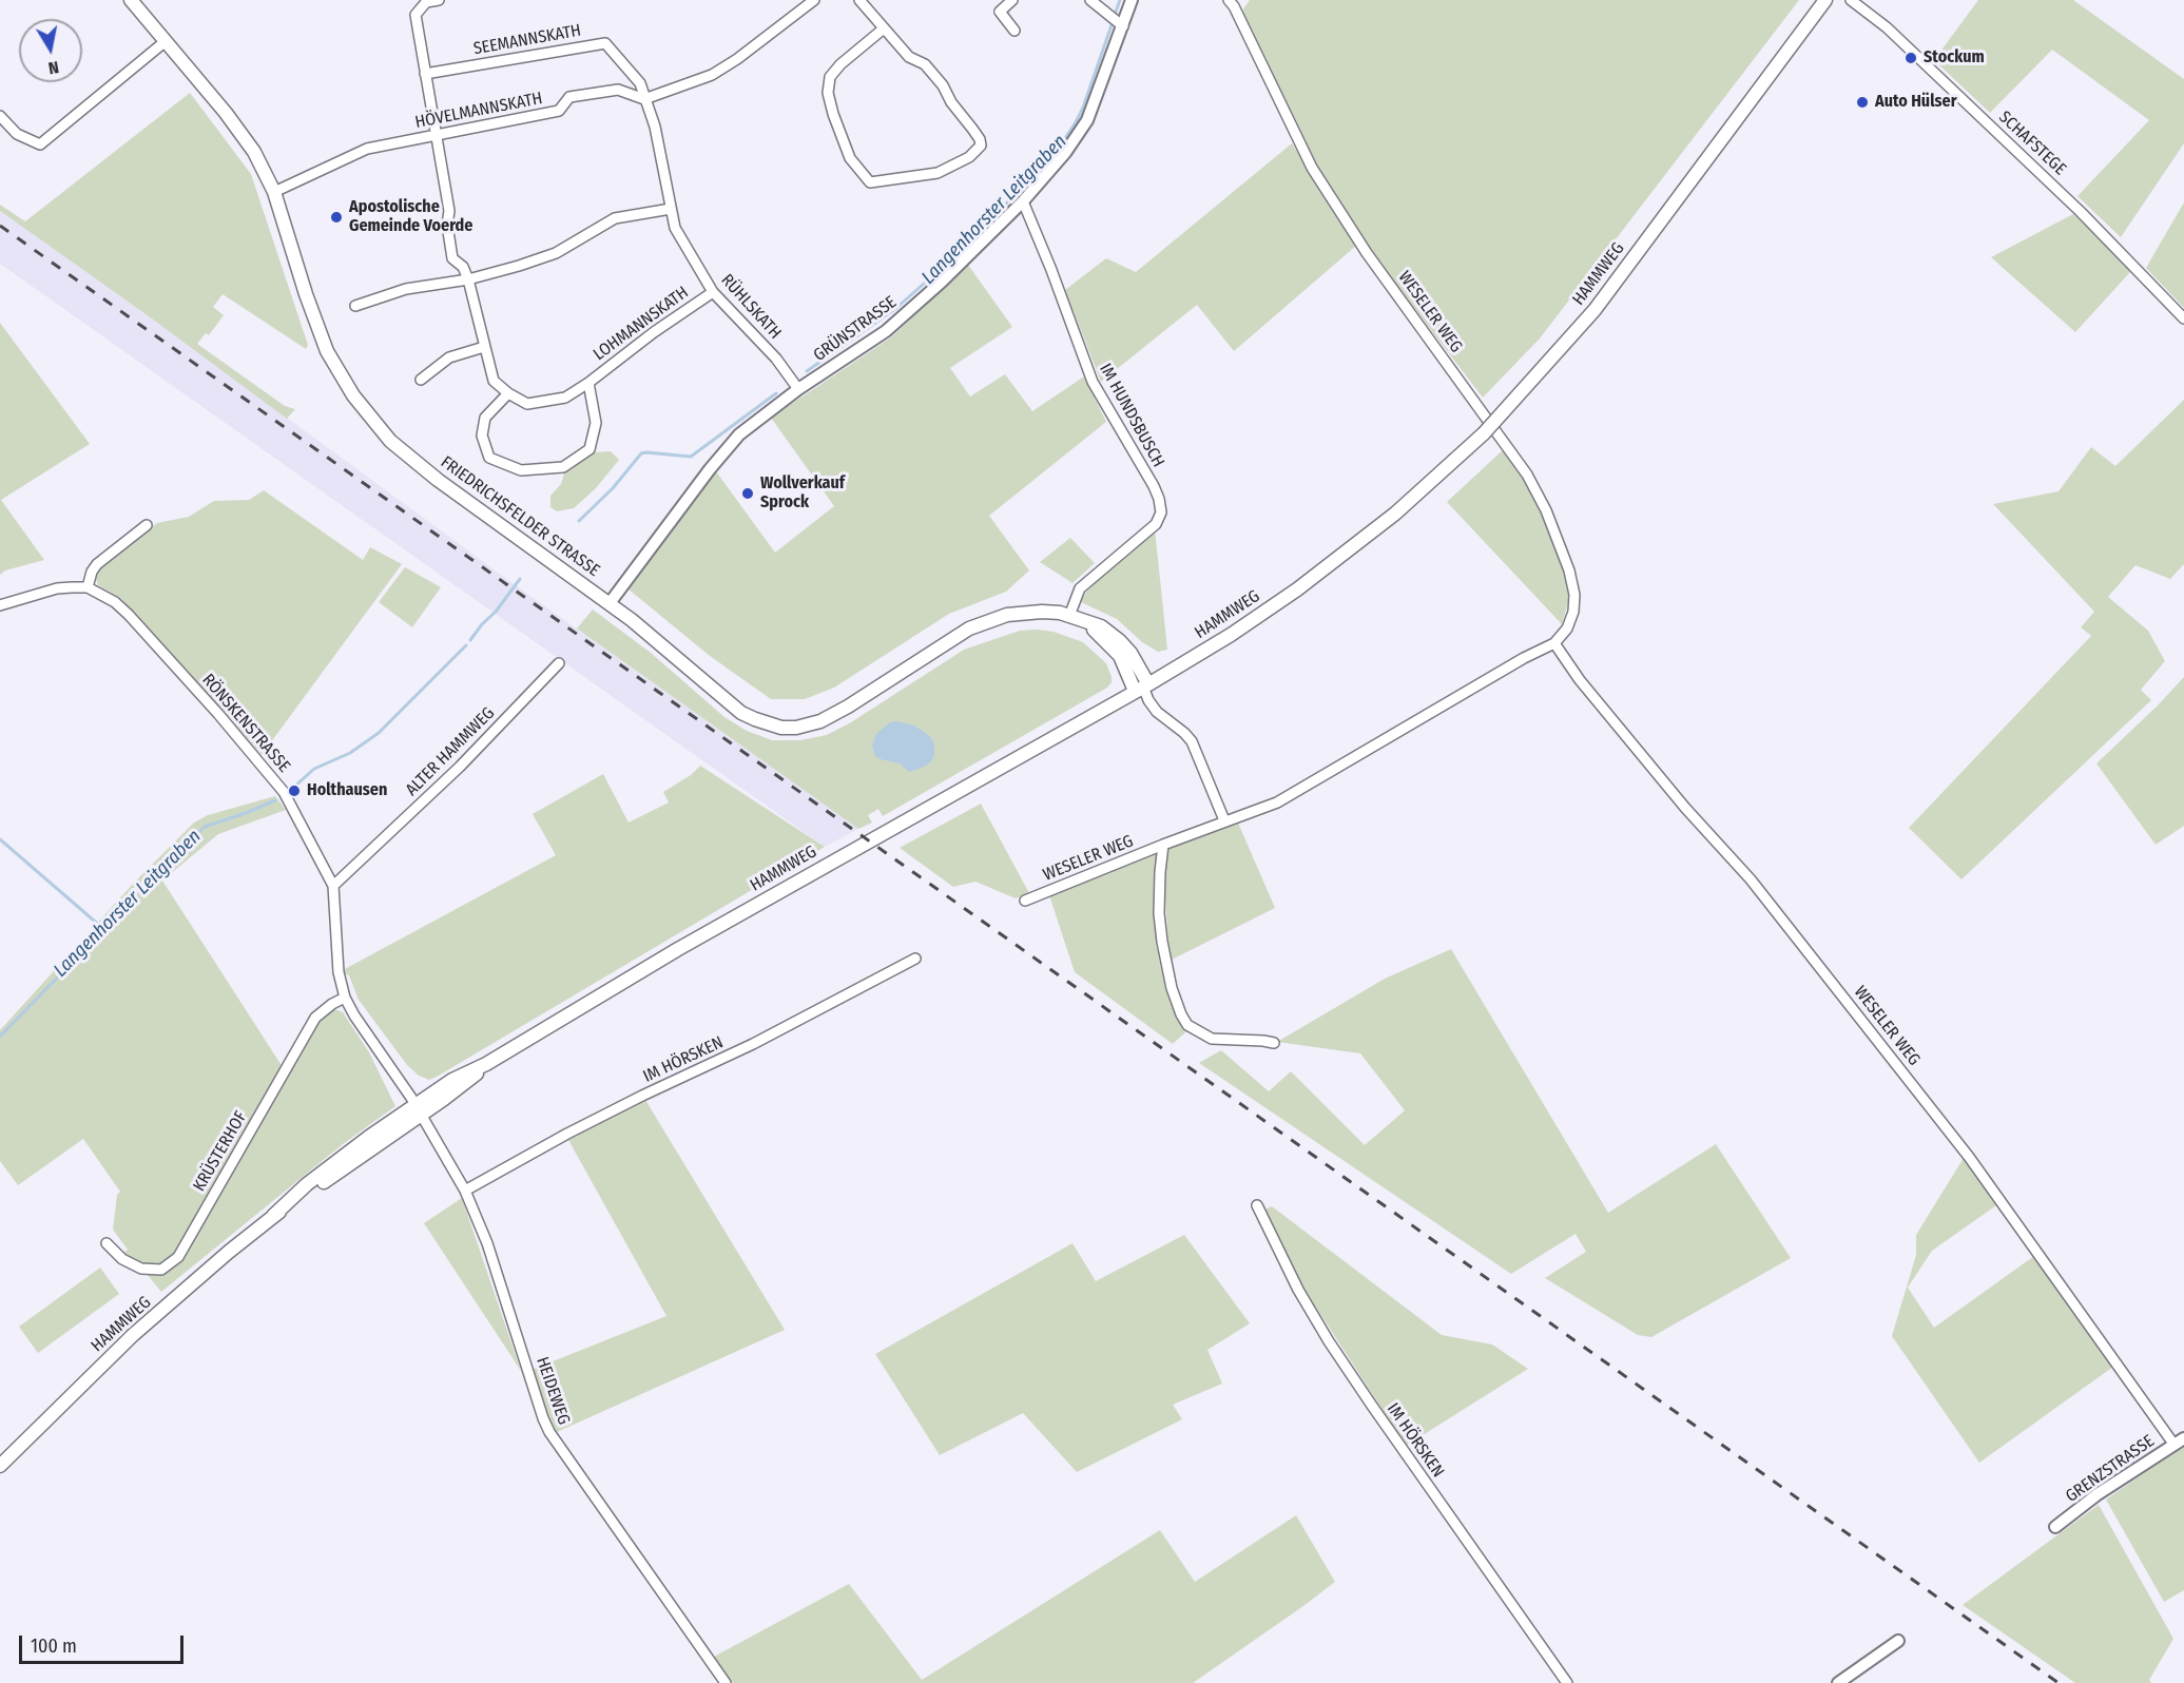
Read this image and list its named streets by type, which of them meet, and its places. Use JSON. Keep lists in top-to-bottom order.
{
  "streets": {
    "main road": ["HAMMWEG", "FRIEDRICHSFELDER STRASSE"],
    "street": [
      "SEEMANNSKATH",
      "HÖVELMANNSKATH",
      "SCHAFSTEGE",
      "RÜHLSKATH",
      "WESELER WEG",
      "LOHMANNSKATH",
      "GRÜNSTRASSE",
      "IM HUNDSBUSCH",
      "RÖNSKENSTRASSE",
      "ALTER HAMMWEG",
      "IM HÖRSKEN",
      "KRÜSTERHOF",
      "HEIDEWEG",
      "GRENZSTRASSE"
    ]
  },
  "crossings": [
    ["SEEMANNSKATH", "HÖVELMANNSKATH"],
    ["SEEMANNSKATH", "RÜHLSKATH"],
    ["HÖVELMANNSKATH", "RÜHLSKATH"],
    ["HÖVELMANNSKATH", "FRIEDRICHSFELDER STRASSE"],
    ["HAMMWEG", "RÖNSKENSTRASSE"],
    ["HAMMWEG", "HEIDEWEG"],
    ["RÜHLSKATH", "LOHMANNSKATH"],
    ["RÜHLSKATH", "GRÜNSTRASSE"],
    ["WESELER WEG", "GRENZSTRASSE"],
    ["GRÜNSTRASSE", "IM HUNDSBUSCH"],
    ["GRÜNSTRASSE", "FRIEDRICHSFELDER STRASSE"],
    ["IM HUNDSBUSCH", "FRIEDRICHSFELDER STRASSE"],
    ["RÖNSKENSTRASSE", "ALTER HAMMWEG"],
    ["RÖNSKENSTRASSE", "KRÜSTERHOF"],
    ["RÖNSKENSTRASSE", "HEIDEWEG"],
    ["IM HÖRSKEN", "HEIDEWEG"]
  ],
  "water": ["Langenhorster Leitgraben"],
  "places": [
    "Stockum",
    "Auto Hülser",
    "Apostolische Gemeinde Voerde",
    "Wollverkauf Sprock",
    "Holthausen"
  ],
  "scale_bar": "100 m",
  "north": "bottom"
}
